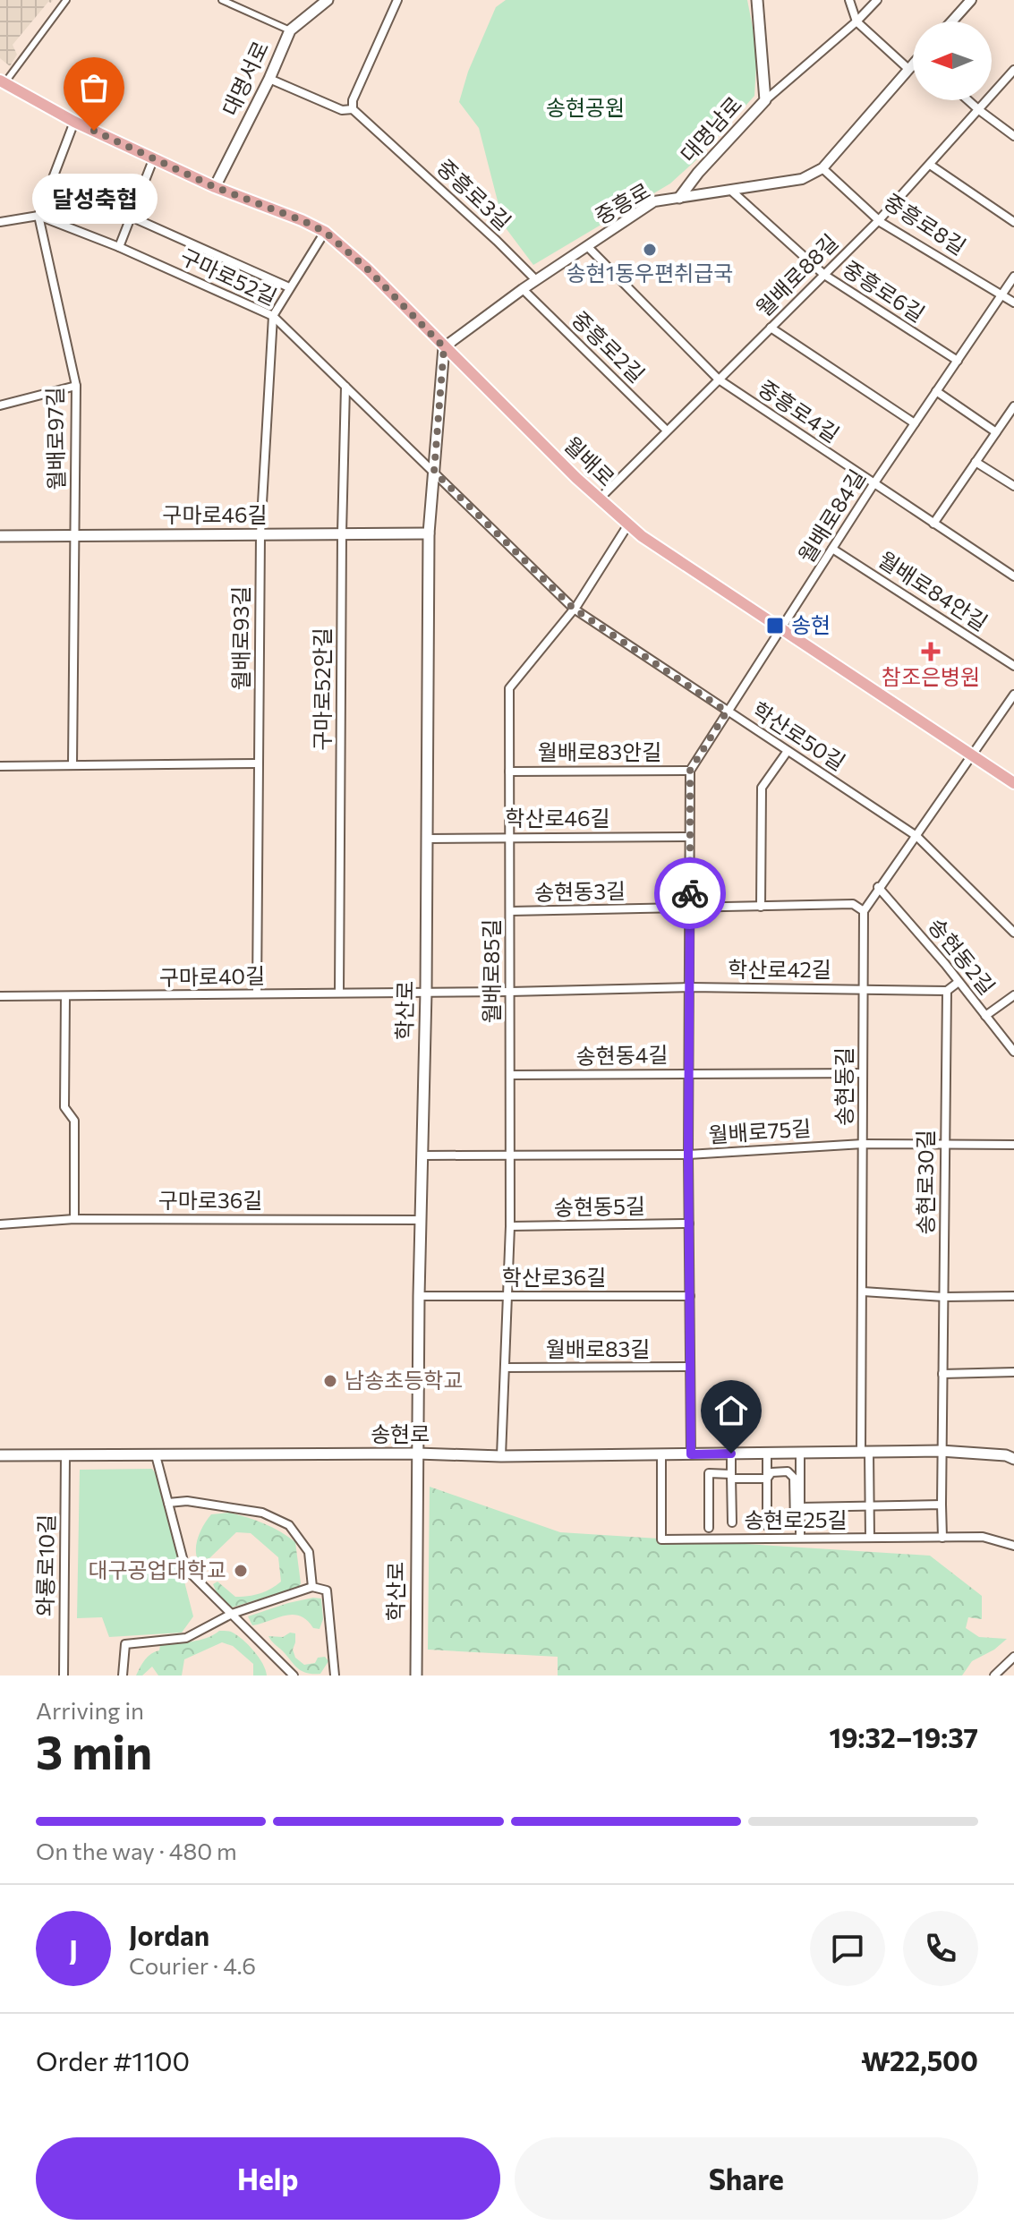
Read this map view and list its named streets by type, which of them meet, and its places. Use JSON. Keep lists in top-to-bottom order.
{
  "streets": {
    "main road": [
      "대명서로",
      "대명남로",
      "월배로",
      "구마로46길",
      "학산로",
      "송현로"
    ],
    "street": [
      "중흥로3길",
      "중흥로",
      "중흥로8길",
      "월배로88길",
      "구마로52길",
      "중흥로6길",
      "중흥로2길",
      "중흥로4길",
      "월배로97길",
      "월배로84길",
      "월배로84안길",
      "월배로93길",
      "구마로52안길",
      "학산로50길",
      "월배로83안길",
      "학산로46길",
      "송현동3길",
      "송현동2길",
      "학산로42길",
      "월배로85길",
      "구마로40길",
      "송현동4길",
      "송현동길",
      "월배로75길",
      "송현로30길",
      "구마로36길",
      "송현동5길",
      "학산로36길",
      "월배로83길",
      "송현로25길",
      "와룡로10길"
    ]
  },
  "crossings": [
    ["대명서로", "월배로"],
    ["대명남로", "중흥로"],
    ["중흥로3길", "중흥로"],
    ["중흥로", "중흥로8길"],
    ["중흥로", "중흥로6길"],
    ["중흥로", "중흥로2길"],
    ["중흥로", "중흥로4길"],
    ["중흥로", "월배로"],
    ["중흥로", "학산로"],
    ["중흥로8길", "월배로88길"],
    ["중흥로8길", "월배로84길"],
    ["월배로88길", "중흥로6길"],
    ["월배로88길", "중흥로2길"],
    ["월배로88길", "중흥로4길"],
    ["월배로88길", "월배로"],
    ["구마로52길", "월배로97길"],
    ["구마로52길", "월배로93길"],
    ["구마로52길", "구마로52안길"],
    ["구마로52길", "학산로50길"],
    ["구마로52길", "학산로"],
    ["중흥로6길", "월배로84길"],
    ["중흥로4길", "월배로84길"],
    ["월배로97길", "구마로46길"],
    ["월배로", "월배로84길"],
    ["월배로", "월배로93길"],
    ["월배로", "월배로85길"],
    ["월배로", "학산로"],
    ["월배로", "송현동길"],
    ["구마로46길", "월배로93길"],
    ["구마로46길", "구마로52안길"],
    ["구마로46길", "학산로"],
    ["월배로84길", "월배로84안길"],
    ["월배로93길", "구마로40길"],
    ["구마로52안길", "구마로40길"],
    ["학산로50길", "월배로85길"],
    ["학산로50길", "학산로"],
    ["학산로50길", "송현동길"],
    ["월배로83안길", "월배로85길"],
    ["학산로46길", "월배로85길"],
    ["학산로46길", "학산로"],
    ["송현동3길", "월배로85길"],
    ["송현동3길", "송현동길"],
    ["송현동2길", "송현동길"],
    ["학산로42길", "월배로85길"],
    ["학산로42길", "구마로40길"],
    ["학산로42길", "학산로"],
    ["학산로42길", "송현동길"],
    ["학산로42길", "송현로30길"],
    ["월배로85길", "송현동4길"],
    ["월배로85길", "월배로75길"],
    ["월배로85길", "송현동5길"],
    ["월배로85길", "학산로36길"],
    ["월배로85길", "월배로83길"],
    ["월배로85길", "송현로"],
    ["구마로40길", "학산로"],
    ["학산로", "월배로75길"],
    ["학산로", "구마로36길"],
    ["학산로", "학산로36길"],
    ["학산로", "송현로"],
    ["송현동4길", "송현동길"],
    ["송현동길", "월배로75길"],
    ["송현동길", "송현로"],
    ["송현동길", "송현로25길"],
    ["월배로75길", "송현로30길"],
    ["송현로30길", "송현로"],
    ["송현로", "송현로25길"],
    ["송현로", "와룡로10길"]
  ],
  "parks": ["송현공원"],
  "places": {
    "other": [
      "달성축협",
      "송현1동우편취급국",
      "남송초등학교",
      "대구공업대학교"
    ],
    "transit": ["송현"],
    "health": ["참조은병원"]
  },
  "north": "left",
  "page": {
    "bubble": "달성축협",
    "heading": ["3 min", "Arriving in", "19:32–19:37"],
    "panel": [
      "Jordan",
      "Courier · 4.6",
      "Order #1100",
      "₩22,500"
    ],
    "bar": "On the way · 480 m",
    "round": "J",
    "buttons": ["Help", "Share"]
  }
}
